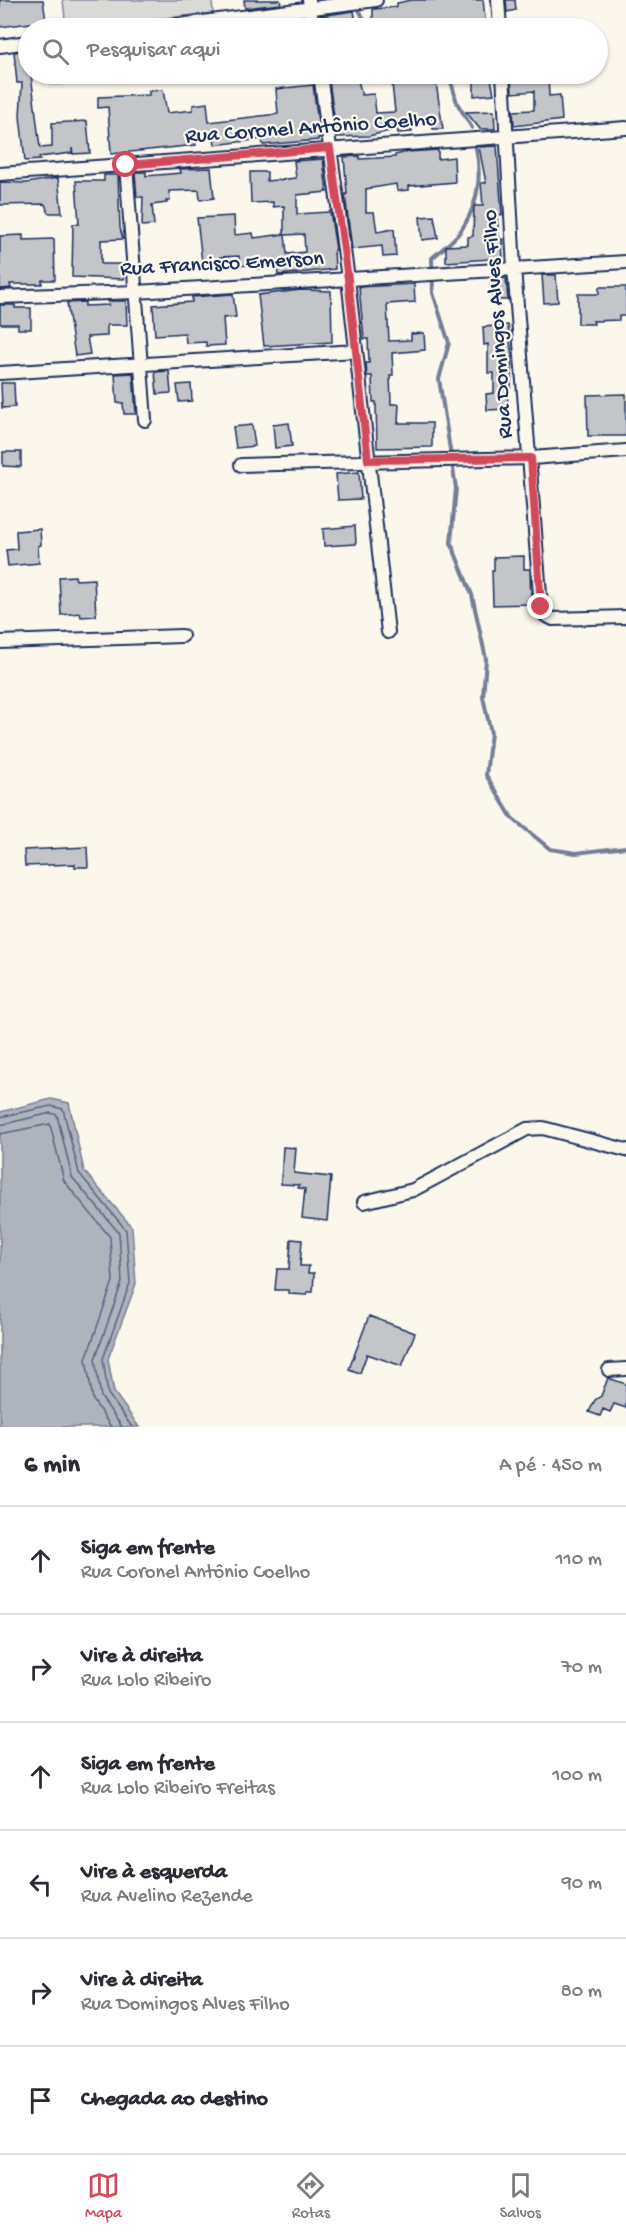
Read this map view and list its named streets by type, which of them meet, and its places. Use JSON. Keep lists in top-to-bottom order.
{
  "streets": {
    "street": ["Rua Coronel Antônio Coelho", "Rua Francisco Emerson", "Rua Domingos Alves Filho"]
  },
  "crossings": [
    ["Rua Coronel Antônio Coelho", "Rua Domingos Alves Filho"],
    ["Rua Francisco Emerson", "Rua Domingos Alves Filho"]
  ],
  "page": {
    "search": "Pesquisar aqui",
    "heading": ["6 min", "A pé · 450 m"],
    "list": [
      ["Siga em frente", "Rua Coronel Antônio Coelho", "110 m"],
      ["Vire à direita", "Rua Lolo Ribeiro", "70 m"],
      ["Siga em frente", "Rua Lolo Ribeiro Freitas", "100 m"],
      ["Vire à esquerda", "Rua Avelino Rezende", "90 m"],
      ["Vire à direita", "Rua Domingos Alves Filho", "80 m"],
      "Chegada ao destino"
    ],
    "nav": ["Mapa", "Rotas", "Salvos"]
  }
}
